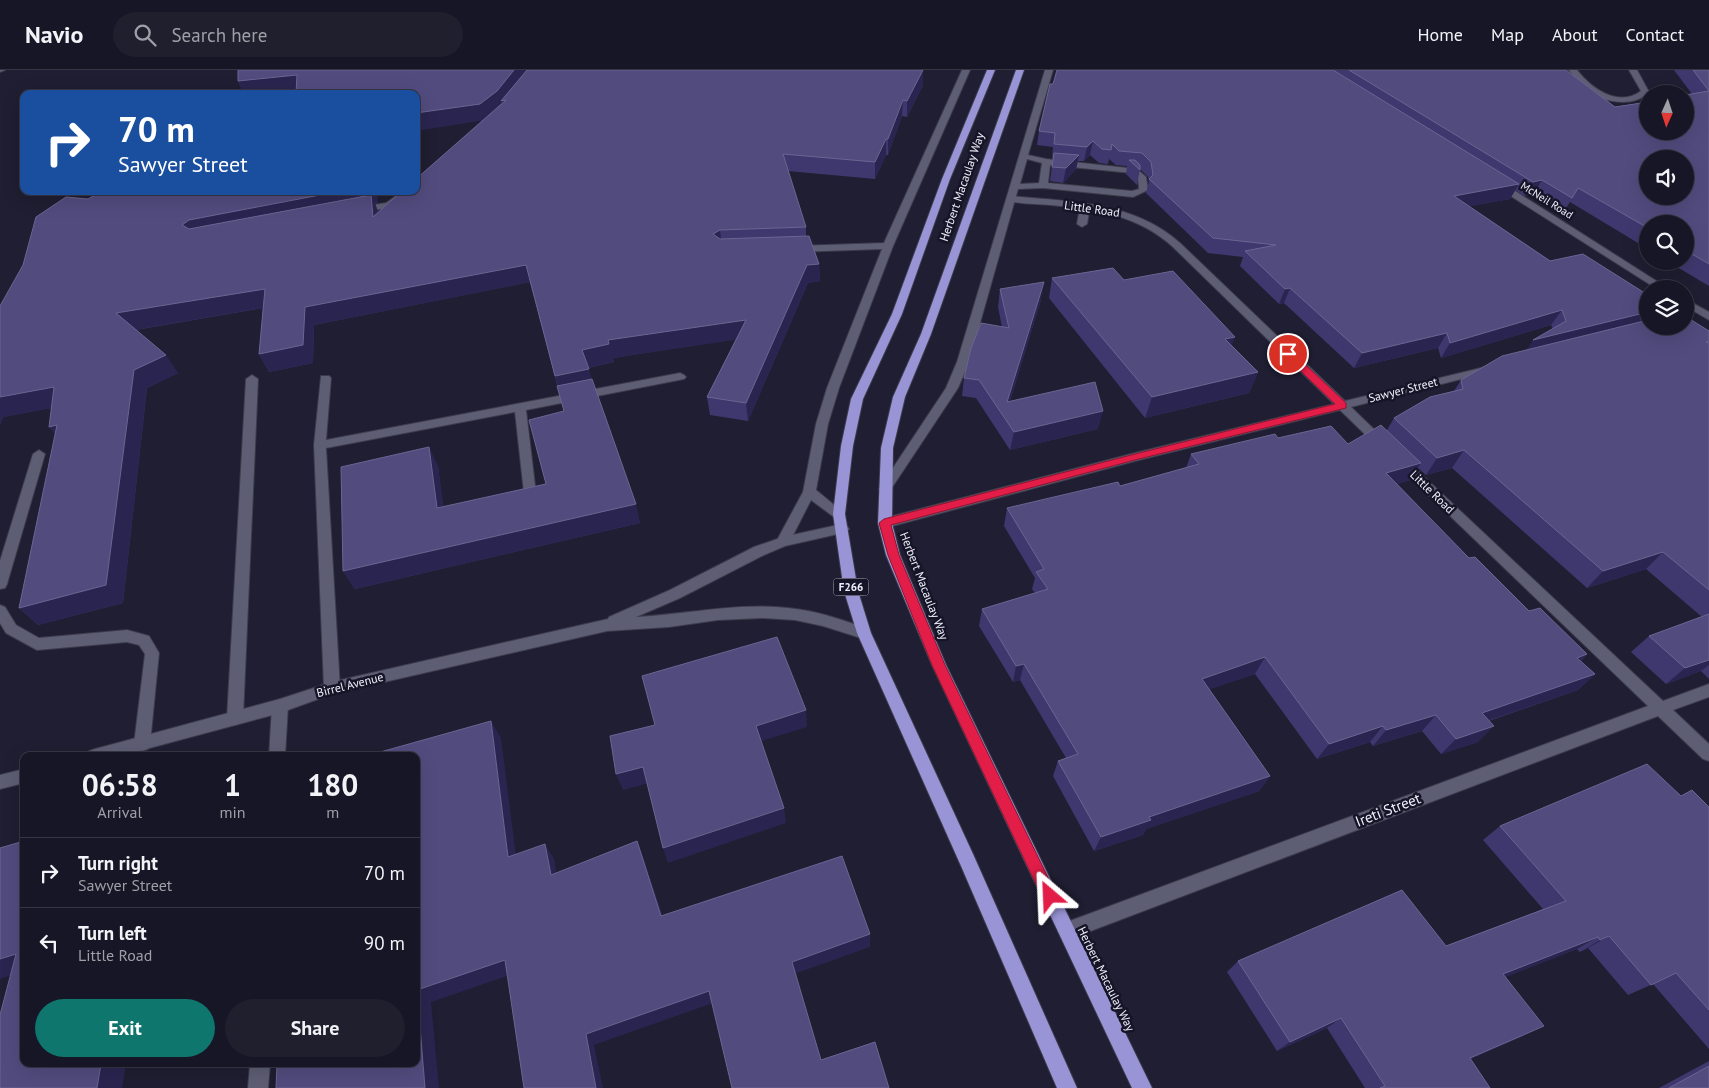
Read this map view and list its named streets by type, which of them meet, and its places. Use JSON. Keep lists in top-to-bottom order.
{
  "streets": {
    "highway": ["Herbert Macaulay Way", "F266"],
    "street": [
      "McNeil Road",
      "Little Road",
      "Sawyer Street",
      "Birrel Avenue",
      "Ireti Street"
    ]
  },
  "crossings": [
    ["Herbert Macaulay Way", "Sawyer Street"],
    ["Herbert Macaulay Way", "Ireti Street"],
    ["Little Road", "Sawyer Street"],
    ["Little Road", "Ireti Street"]
  ],
  "north": "bottom",
  "page": {
    "header": "Navio",
    "search": "Search here",
    "nav": [
      "Home",
      "Map",
      "About",
      "Contact"
    ],
    "turn": ["70 m", "Sawyer Street"],
    "eta": [
      "06:58",
      "Arrival",
      "1",
      "min",
      "180",
      "m"
    ],
    "list": [
      {
        "name": "Turn right",
        "note": "Sawyer Street",
        "value": "70 m"
      },
      {
        "name": "Turn left",
        "note": "Little Road",
        "value": "90 m"
      }
    ],
    "buttons": ["Exit", "Share"]
  }
}
